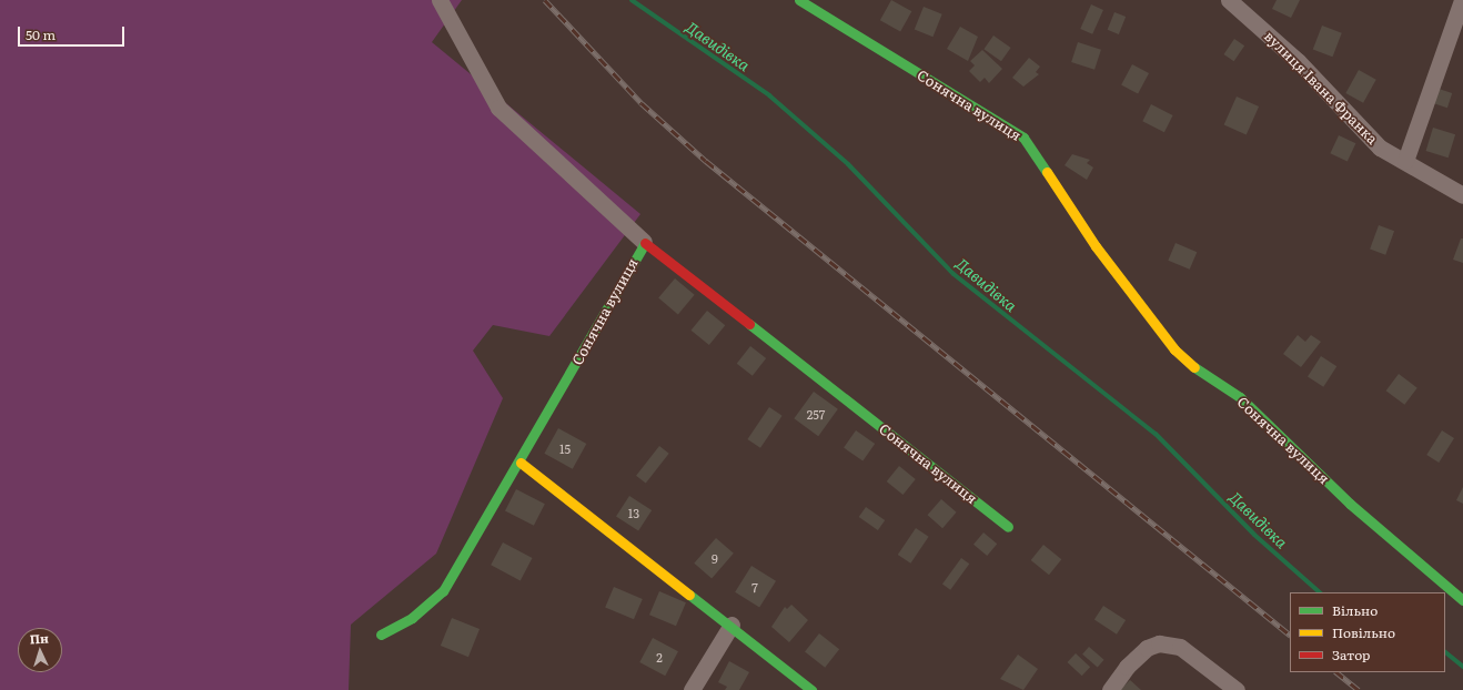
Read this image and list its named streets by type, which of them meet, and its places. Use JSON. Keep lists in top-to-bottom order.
{
  "streets": {
    "street": ["вулиця Івана Франка", "Сонячна вулиця"]
  },
  "water": ["Давидівка"],
  "house_numbers": [
    "257",
    "15",
    "13",
    "9",
    "7",
    "2"
  ],
  "legend": ["Вільно", "Повільно", "Затор"],
  "scale_bar": "50 m",
  "north": "top"
}
